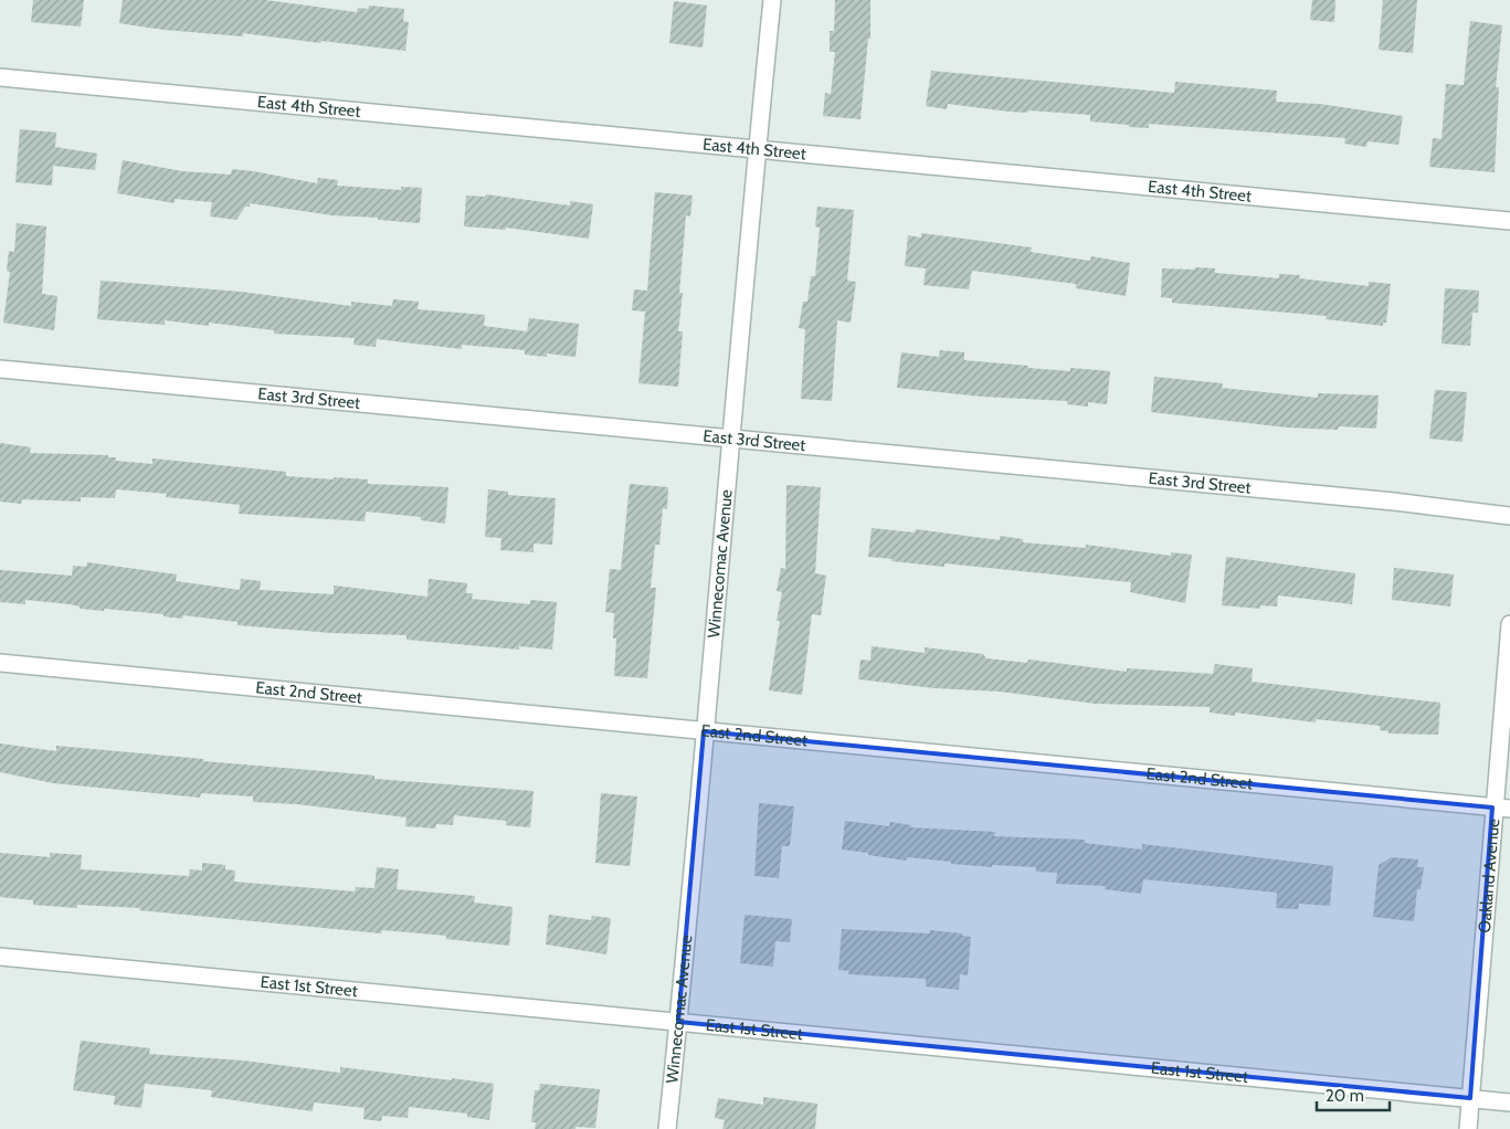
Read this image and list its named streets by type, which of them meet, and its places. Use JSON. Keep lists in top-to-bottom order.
{
  "streets": {
    "street": [
      "East 4th Street",
      "East 3rd Street",
      "Winnecomac Avenue",
      "East 2nd Street",
      "Oakland Avenue",
      "East 1st Street"
    ]
  },
  "crossings": [
    ["East 4th Street", "Winnecomac Avenue"],
    ["East 3rd Street", "Winnecomac Avenue"],
    ["Winnecomac Avenue", "East 2nd Street"],
    ["Winnecomac Avenue", "East 1st Street"],
    ["East 2nd Street", "Oakland Avenue"],
    ["Oakland Avenue", "East 1st Street"]
  ],
  "scale_bar": "20 m"
}
